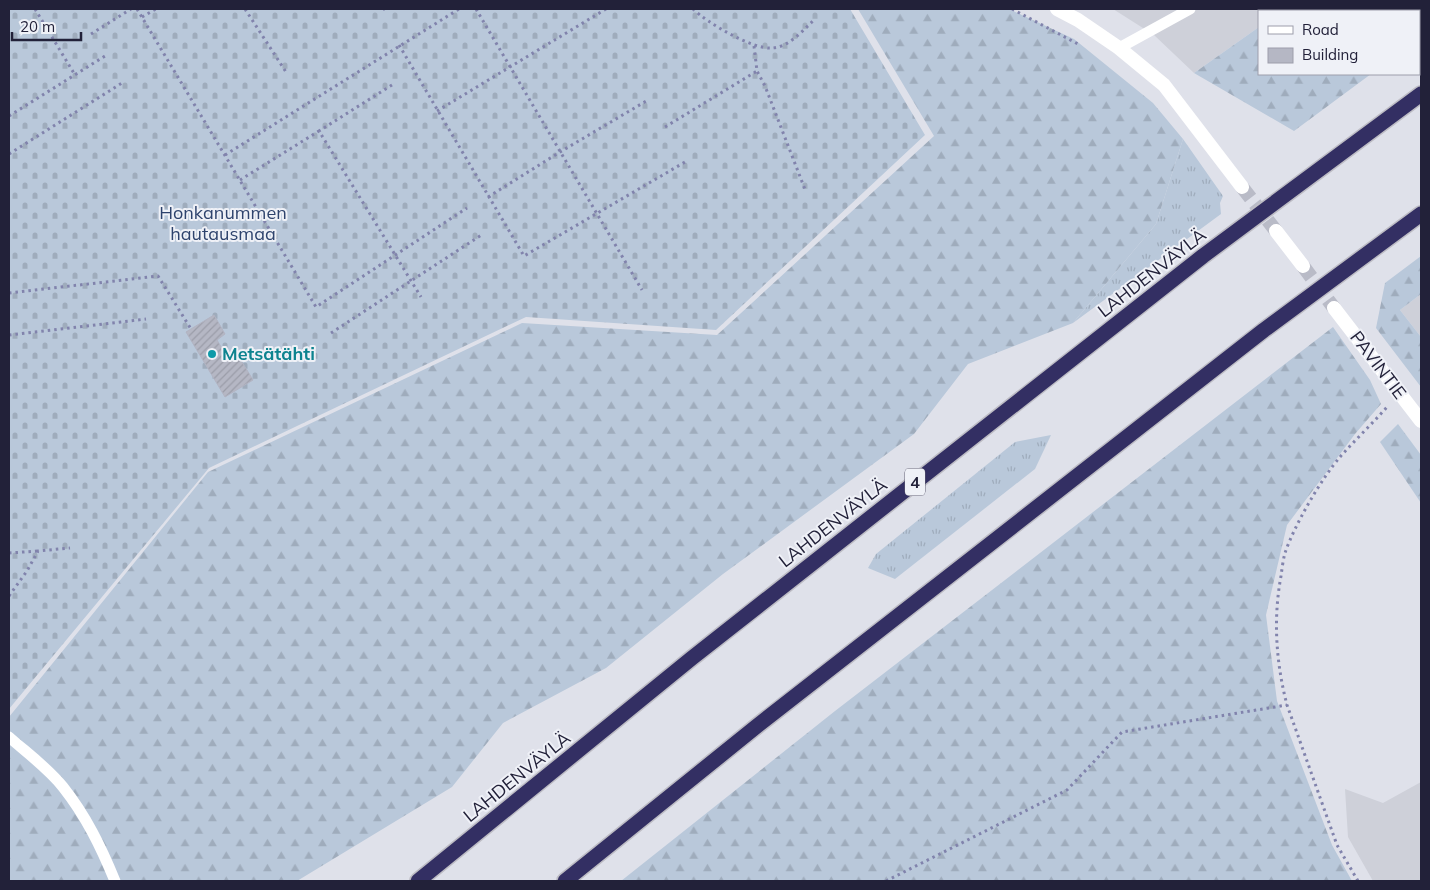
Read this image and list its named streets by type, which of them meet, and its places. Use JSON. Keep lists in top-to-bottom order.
{
  "streets": {
    "highway": ["LAHDENVÄYLÄ", "4"],
    "street": ["PAVINTIE"]
  },
  "parks": ["Honkanummen hautausmaa"],
  "places": ["Metsätähti"],
  "legend": ["Road", "Building"],
  "scale_bar": "20 m"
}
